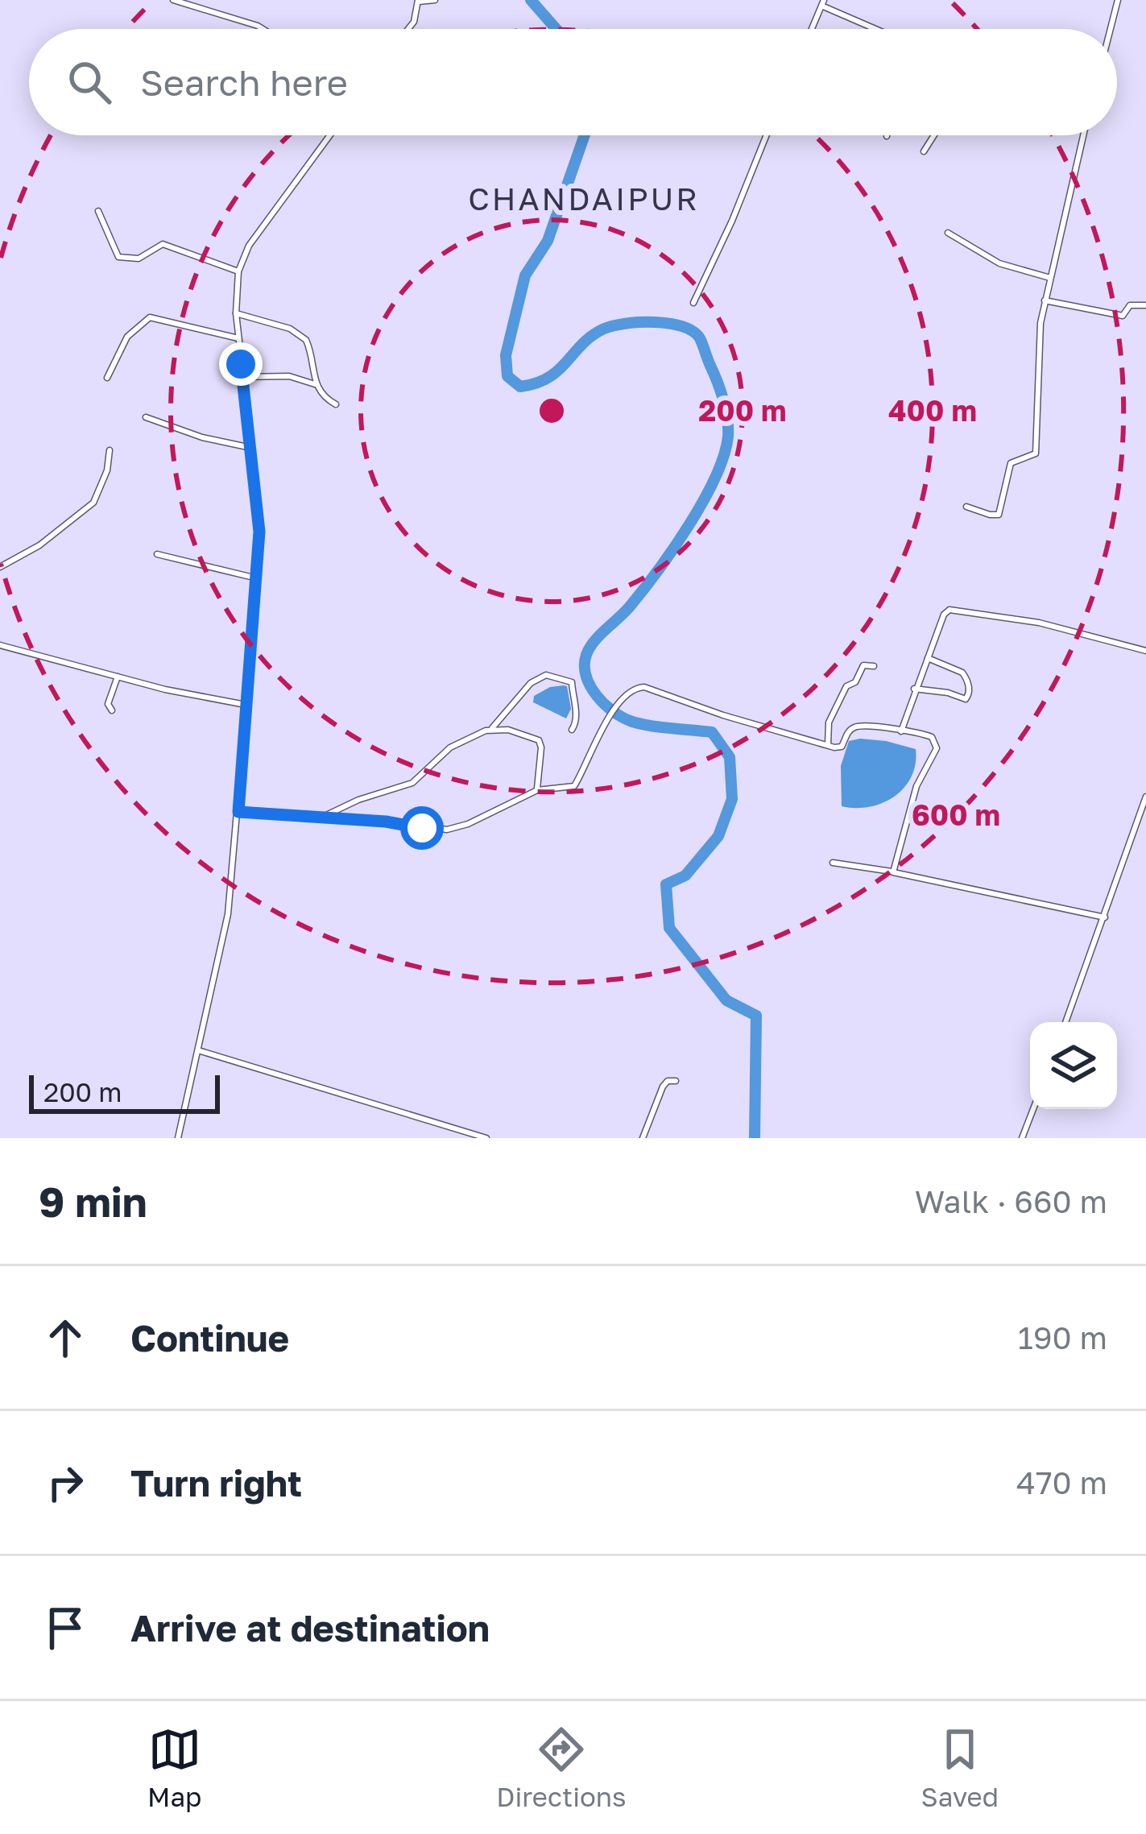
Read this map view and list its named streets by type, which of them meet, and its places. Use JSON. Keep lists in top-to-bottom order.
{
  "districts": ["CHANDAIPUR"],
  "scale_bar": "200 m",
  "page": {
    "search": "Search here",
    "scale": "200 m",
    "heading": ["9 min", "Walk · 660 m"],
    "list": [
      ["Continue", "190 m"],
      ["Turn right", "470 m"],
      "Arrive at destination"
    ],
    "nav": ["Map", "Directions", "Saved"]
  },
  "rings": ["200 m", "400 m", "600 m"]
}
